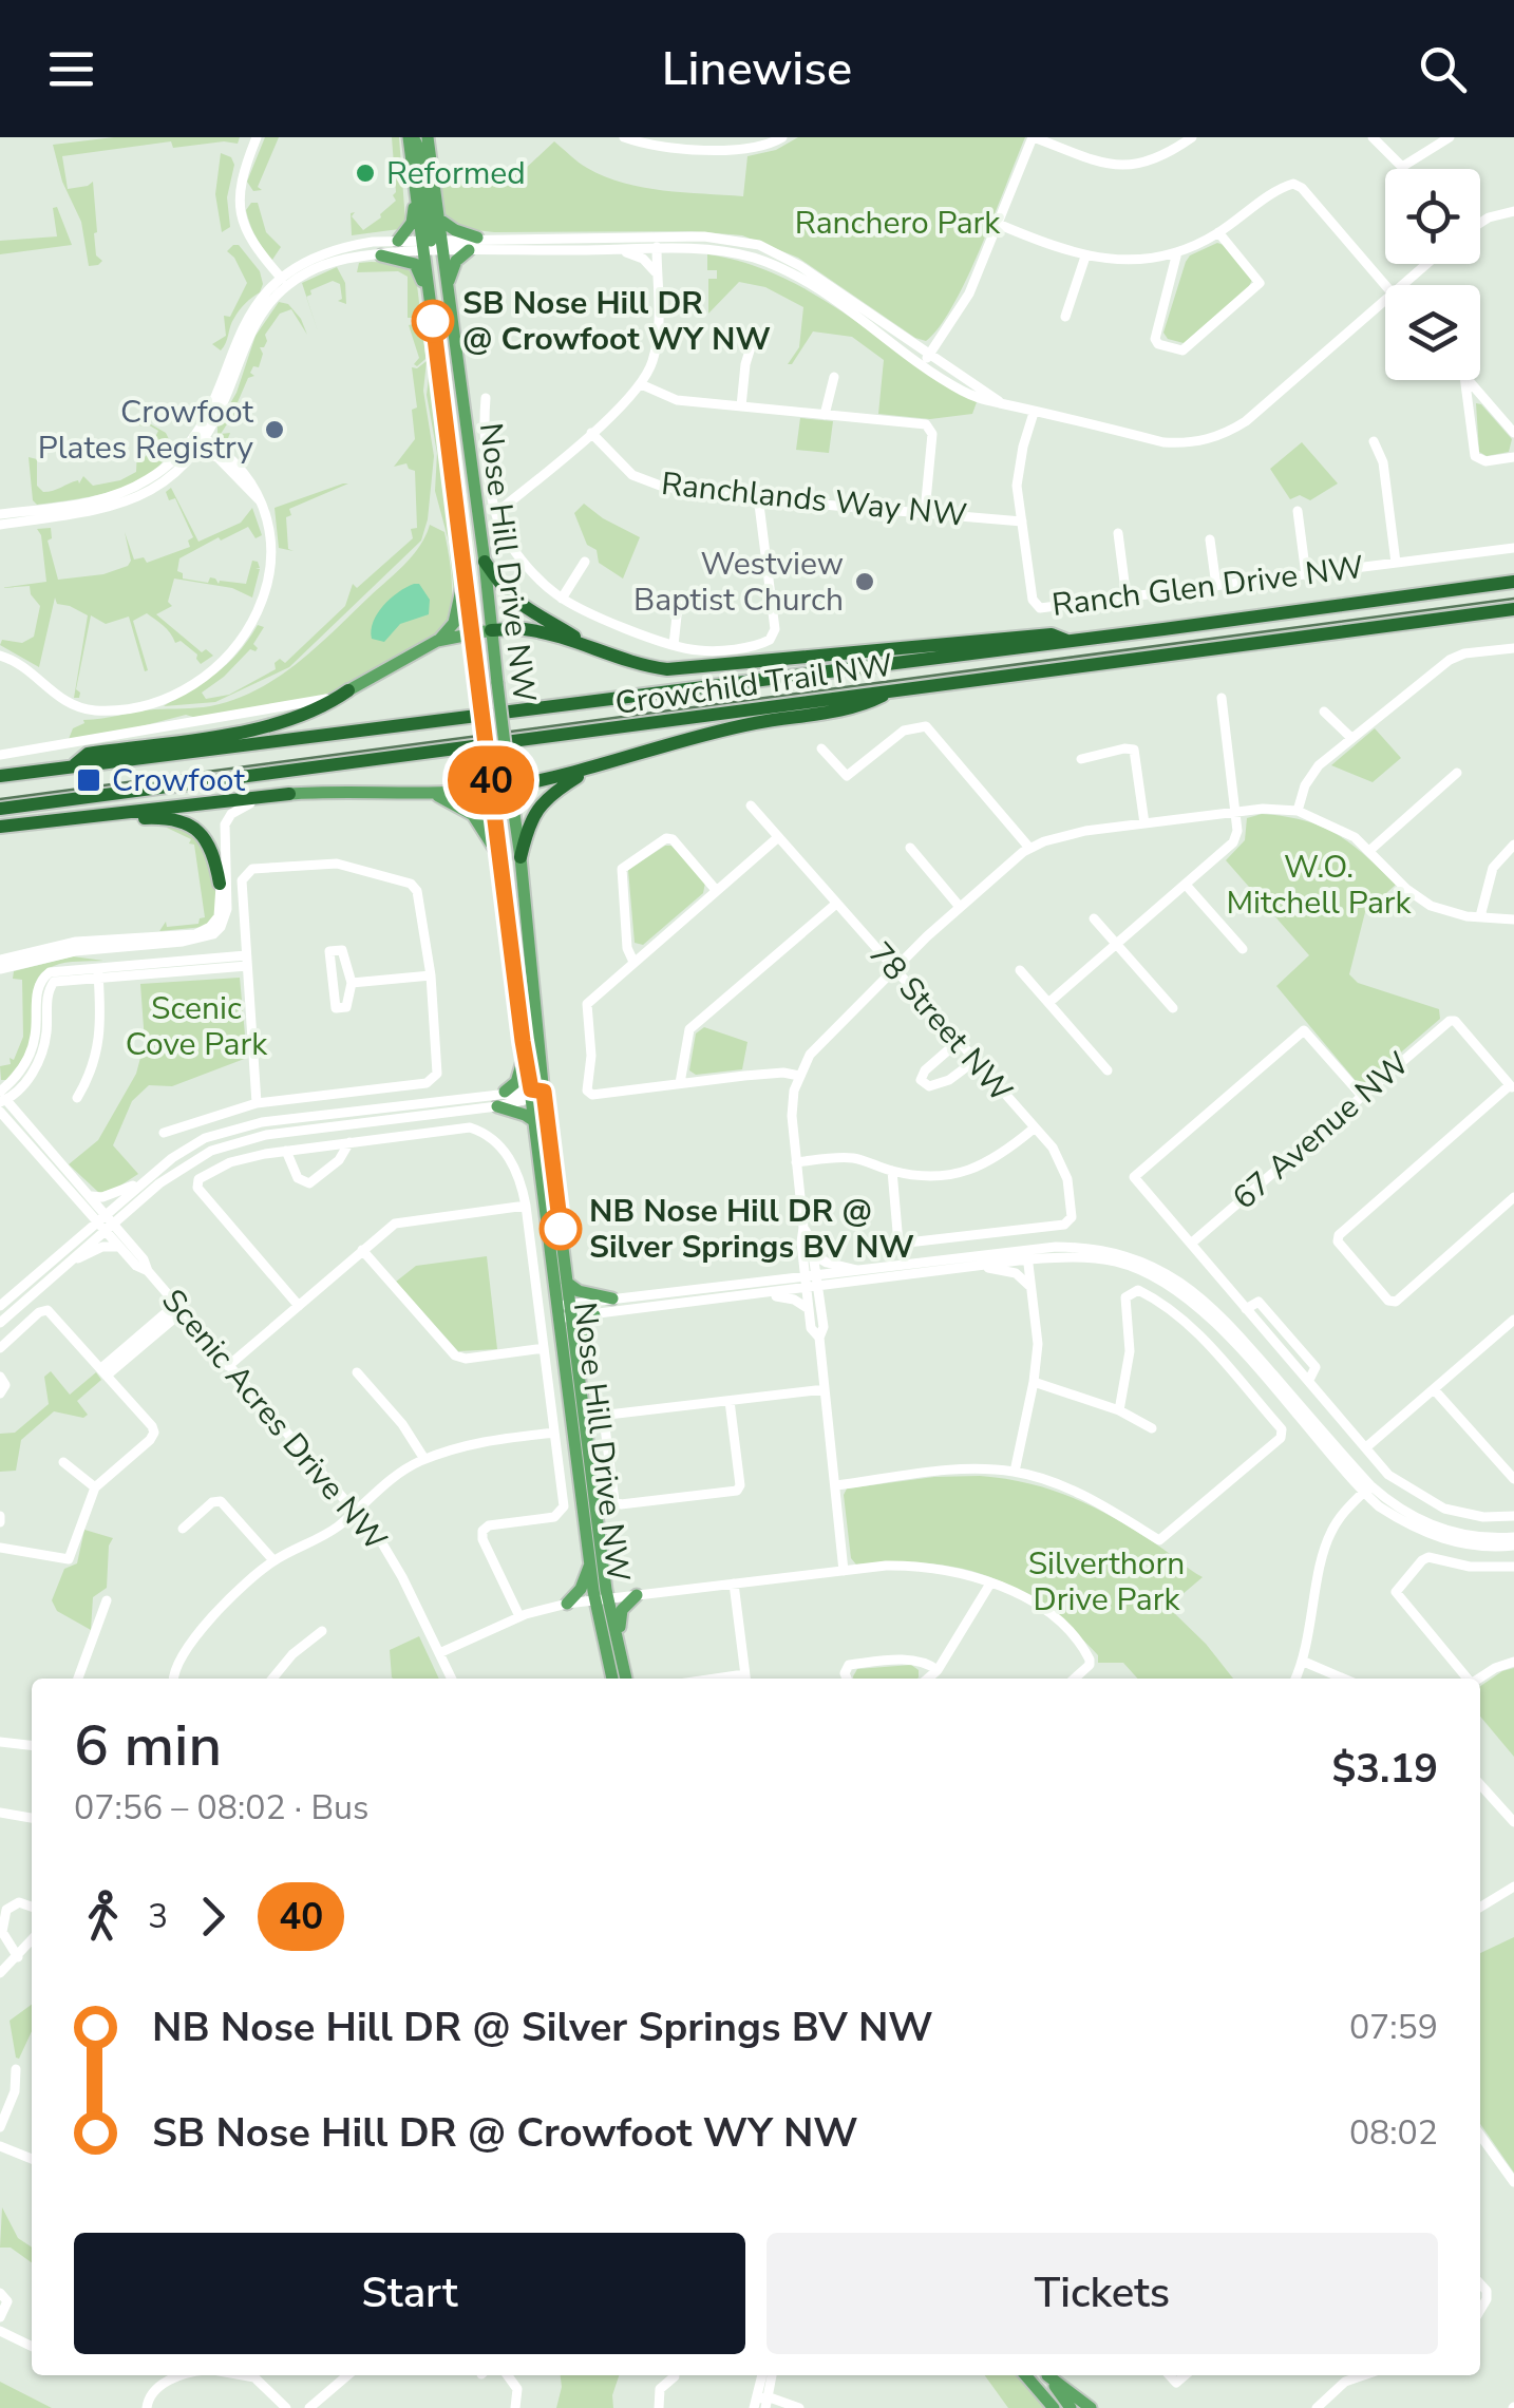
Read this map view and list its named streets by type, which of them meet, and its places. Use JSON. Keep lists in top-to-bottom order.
{
  "streets": {
    "highway": ["Crowchild Trail NW"],
    "main road": ["Nose Hill Drive NW"],
    "street": [
      "Ranchlands Way NW",
      "Ranch Glen Drive NW",
      "78 Street NW",
      "67 Avenue NW",
      "Scenic Acres Drive NW"
    ]
  },
  "crossings": [
    ["Ranchlands Way NW", "Ranch Glen Drive NW"]
  ],
  "parks": [
    "Ranchero Park",
    "W.O. Mitchell Park",
    "Scenic Cove Park",
    "Silverthorn Drive Park"
  ],
  "places": {
    "other": [
      "Reformed",
      "SB Nose Hill DR @ Crowfoot WY NW",
      "Crowfoot Plates Registry",
      "Westview Baptist Church",
      "NB Nose Hill DR @ Silver Springs BV NW"
    ],
    "transit": ["Crowfoot"]
  },
  "lines": ["bus line 40"],
  "page": {
    "header": "Linewise",
    "on_map": "40",
    "heading": ["6 min", "07:56 – 08:02 · Bus", "$3.19"],
    "legs": ["3", "40"],
    "list": [
      {
        "name": "NB Nose Hill DR @ Silver Springs BV NW",
        "value": "07:59"
      },
      {
        "name": "SB Nose Hill DR @ Crowfoot WY NW",
        "value": "08:02"
      }
    ],
    "buttons": ["Start", "Tickets"]
  }
}
